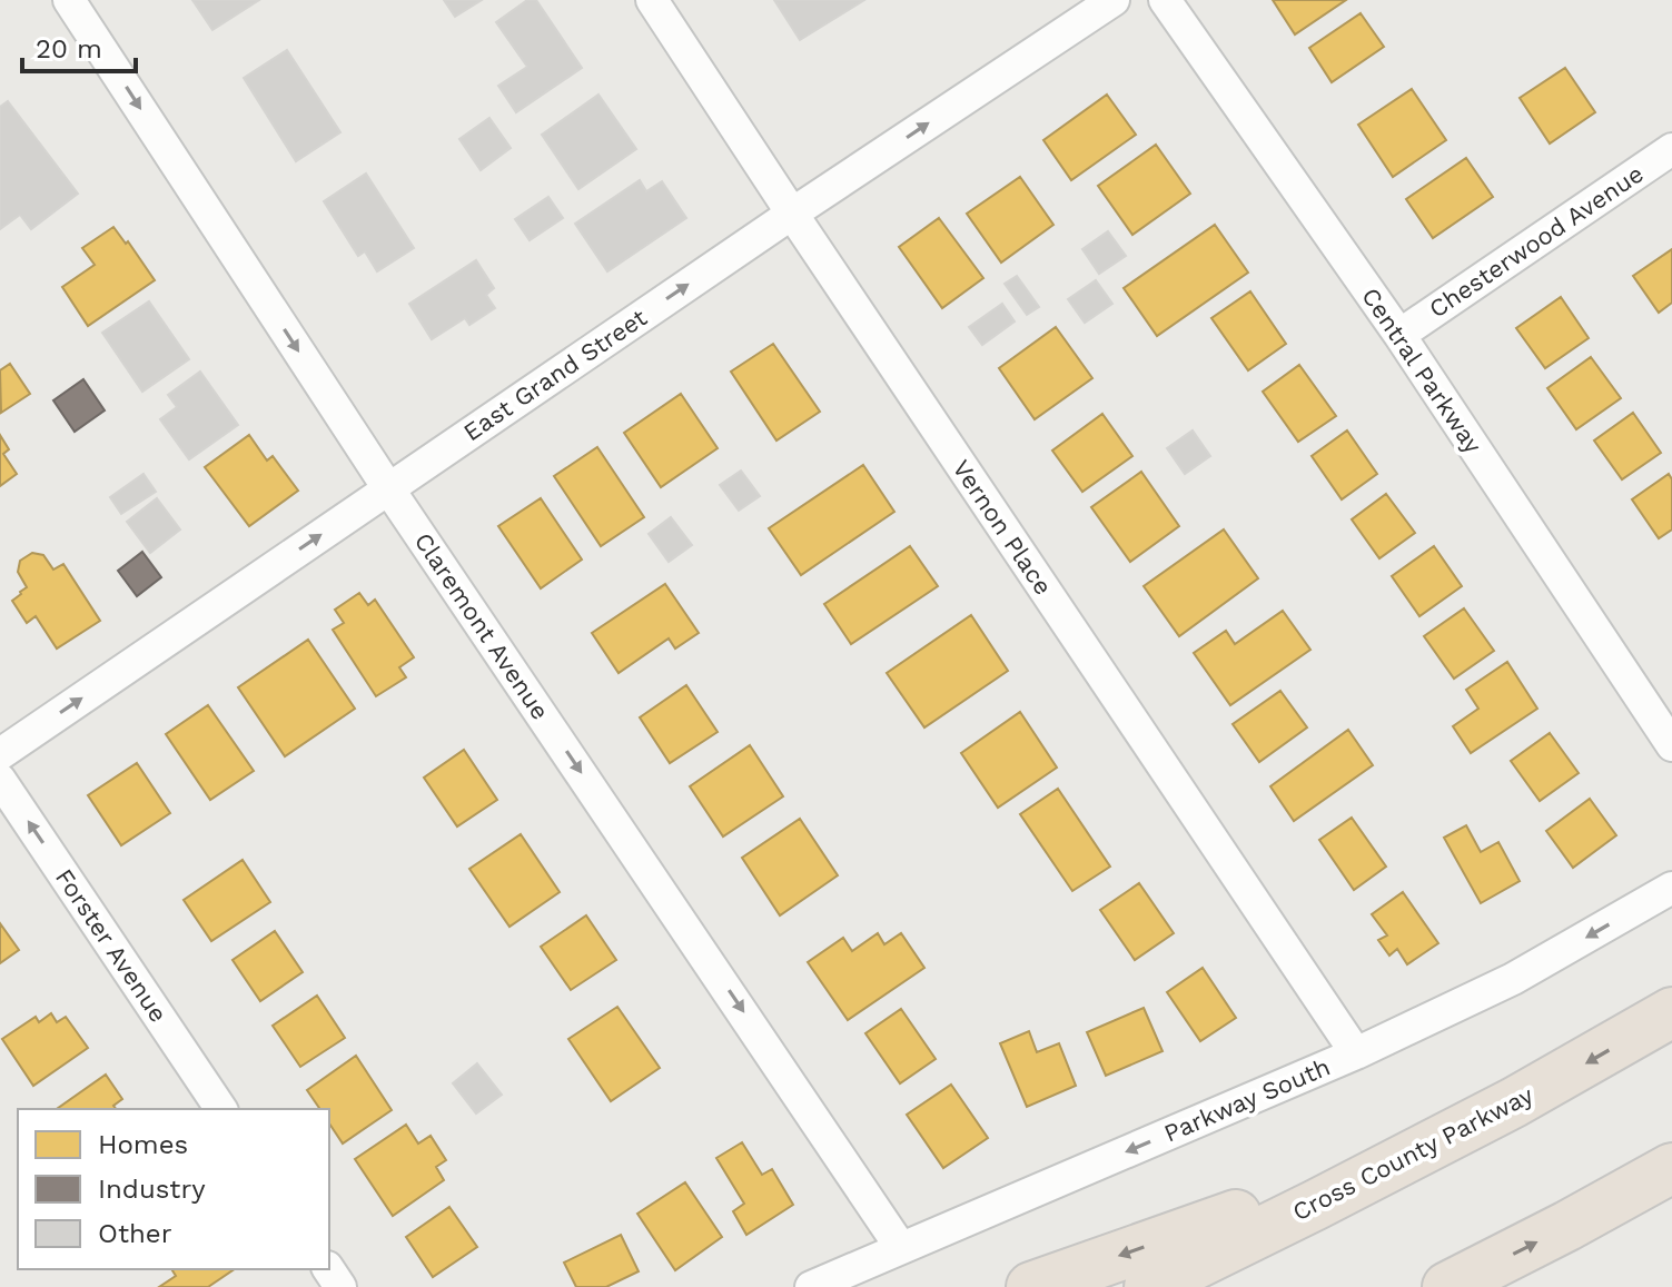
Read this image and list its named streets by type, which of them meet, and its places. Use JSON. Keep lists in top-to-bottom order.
{
  "streets": {
    "highway": ["Cross County Parkway"],
    "street": [
      "Chesterwood Avenue",
      "Central Parkway",
      "East Grand Street",
      "Vernon Place",
      "Claremont Avenue",
      "Forster Avenue",
      "Parkway South"
    ]
  },
  "crossings": [
    ["Chesterwood Avenue", "Central Parkway"],
    ["East Grand Street", "Vernon Place"],
    ["East Grand Street", "Claremont Avenue"],
    ["Vernon Place", "Parkway South"],
    ["Claremont Avenue", "Parkway South"]
  ],
  "one_way": [
    "East Grand Street",
    "Claremont Avenue",
    "Forster Avenue",
    "Parkway South"
  ],
  "legend": ["Homes", "Industry", "Other"],
  "scale_bar": "20 m"
}
